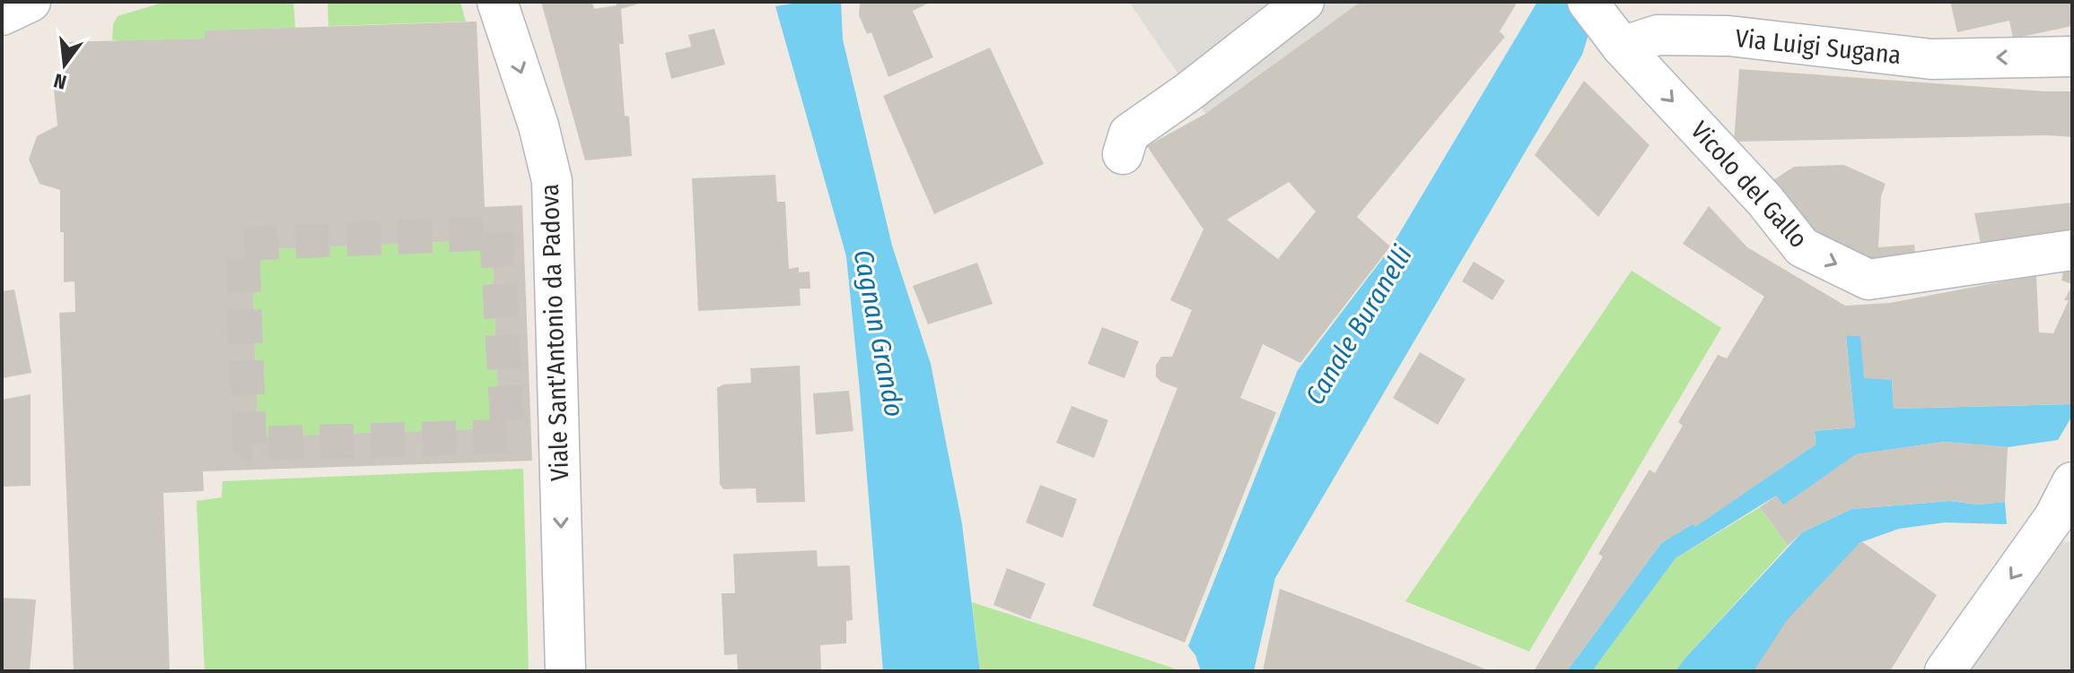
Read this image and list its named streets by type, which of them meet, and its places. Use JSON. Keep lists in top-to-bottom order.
{
  "streets": {
    "street": ["Via Luigi Sugana", "Vicolo del Gallo", "Viale Sant'Antonio da Padova"]
  },
  "crossings": [
    ["Via Luigi Sugana", "Vicolo del Gallo"]
  ],
  "one_way": ["Via Luigi Sugana", "Vicolo del Gallo", "Viale Sant'Antonio da Padova"],
  "water": ["Canale Buranelli", "Cagnan Grando"],
  "north": "bottom"
}
